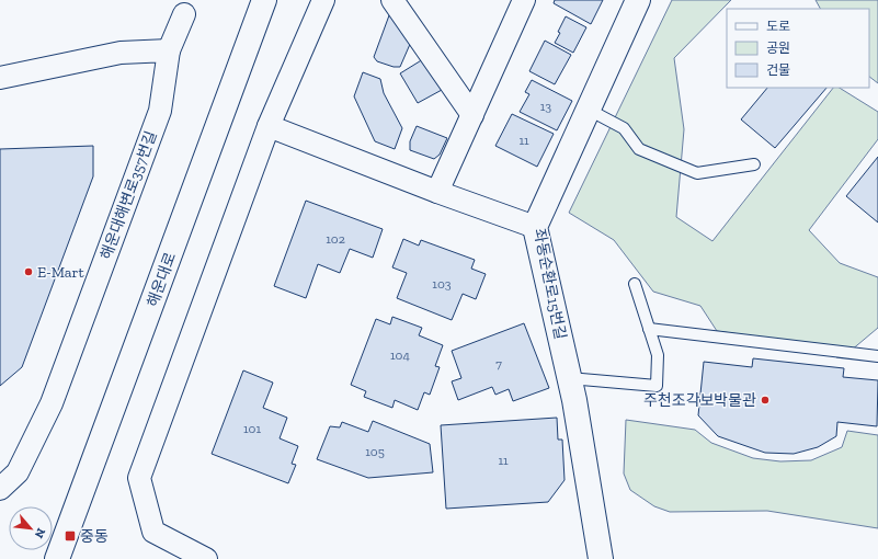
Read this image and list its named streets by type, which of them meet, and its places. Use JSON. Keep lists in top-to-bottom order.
{
  "streets": {
    "street": ["해운대해변로357번길", "해운대로", "좌동순환로15번길"]
  },
  "places": {
    "other": ["E-Mart", "주천조각보박물관"],
    "transit": ["중동"]
  },
  "house_numbers": [
    "13",
    "11",
    "102",
    "103",
    "104",
    "7",
    "101",
    "105",
    "11"
  ],
  "legend": ["도로", "공원", "건물"],
  "north": "bottom right"
}
